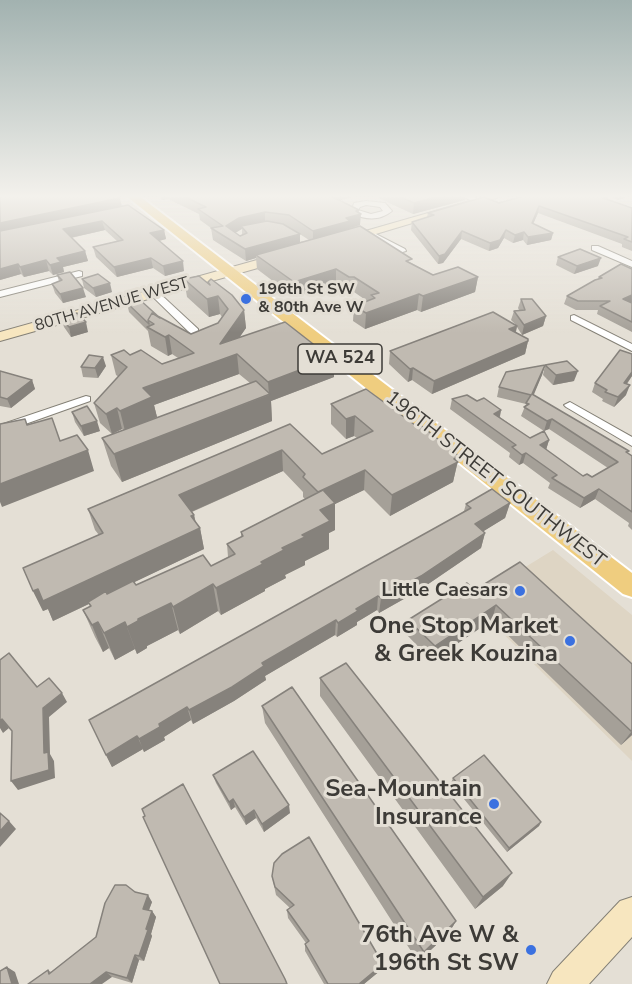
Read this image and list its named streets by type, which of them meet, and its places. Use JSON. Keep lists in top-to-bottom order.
{
  "streets": {
    "main road": ["WA 524", "196TH STREET SOUTHWEST"],
    "street": ["80TH AVENUE WEST"]
  },
  "crossings": [
    ["80TH AVENUE WEST", "196TH STREET SOUTHWEST"]
  ],
  "places": [
    "196th St SW & 80th Ave W",
    "Little Caesars",
    "One Stop Market & Greek Kouzina",
    "Sea-Mountain Insurance",
    "76th Ave W & 196th St SW"
  ]
}
